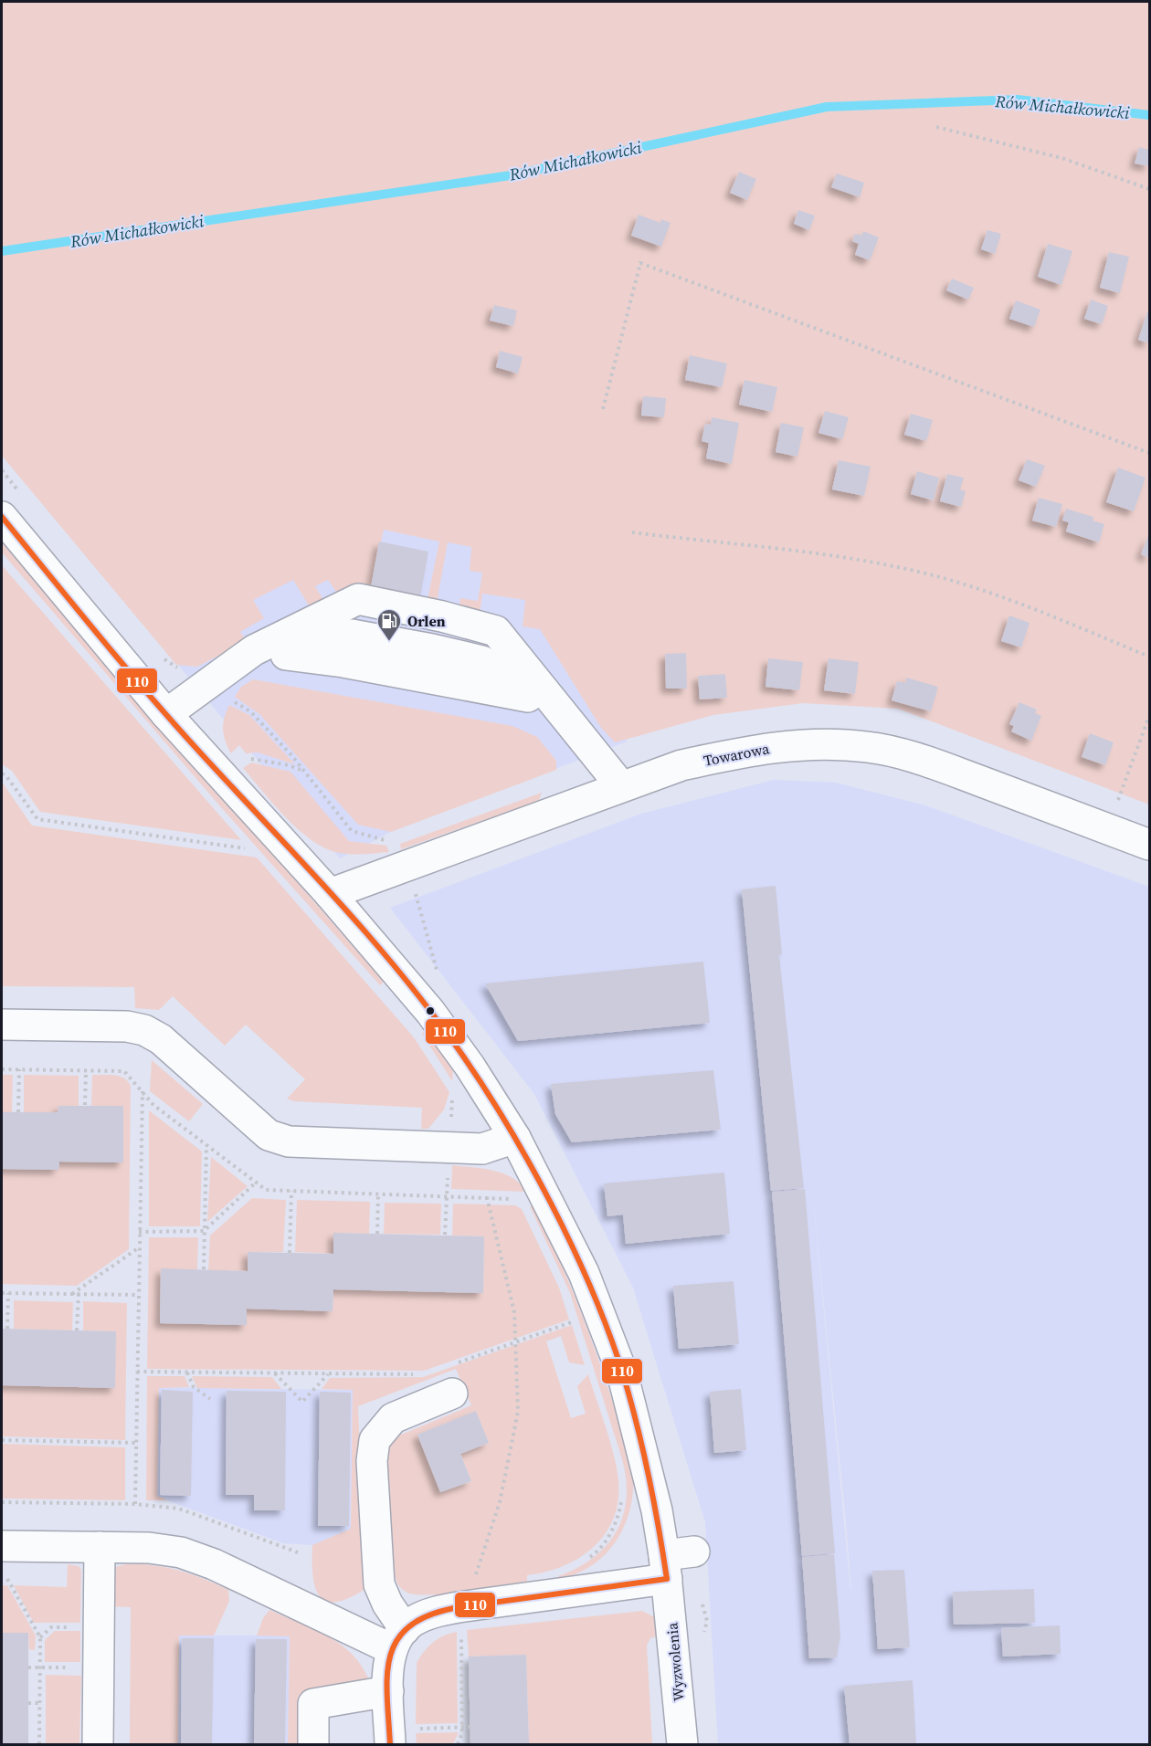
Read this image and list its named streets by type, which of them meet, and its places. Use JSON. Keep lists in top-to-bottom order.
{
  "streets": {
    "street": ["Towarowa", "Wyzwolenia"]
  },
  "crossings": [
    ["Towarowa", "Wyzwolenia"]
  ],
  "water": ["Rów Michałkowicki"],
  "places": {
    "fuel station": ["Orlen"]
  },
  "lines": ["transit line 110"]
}
